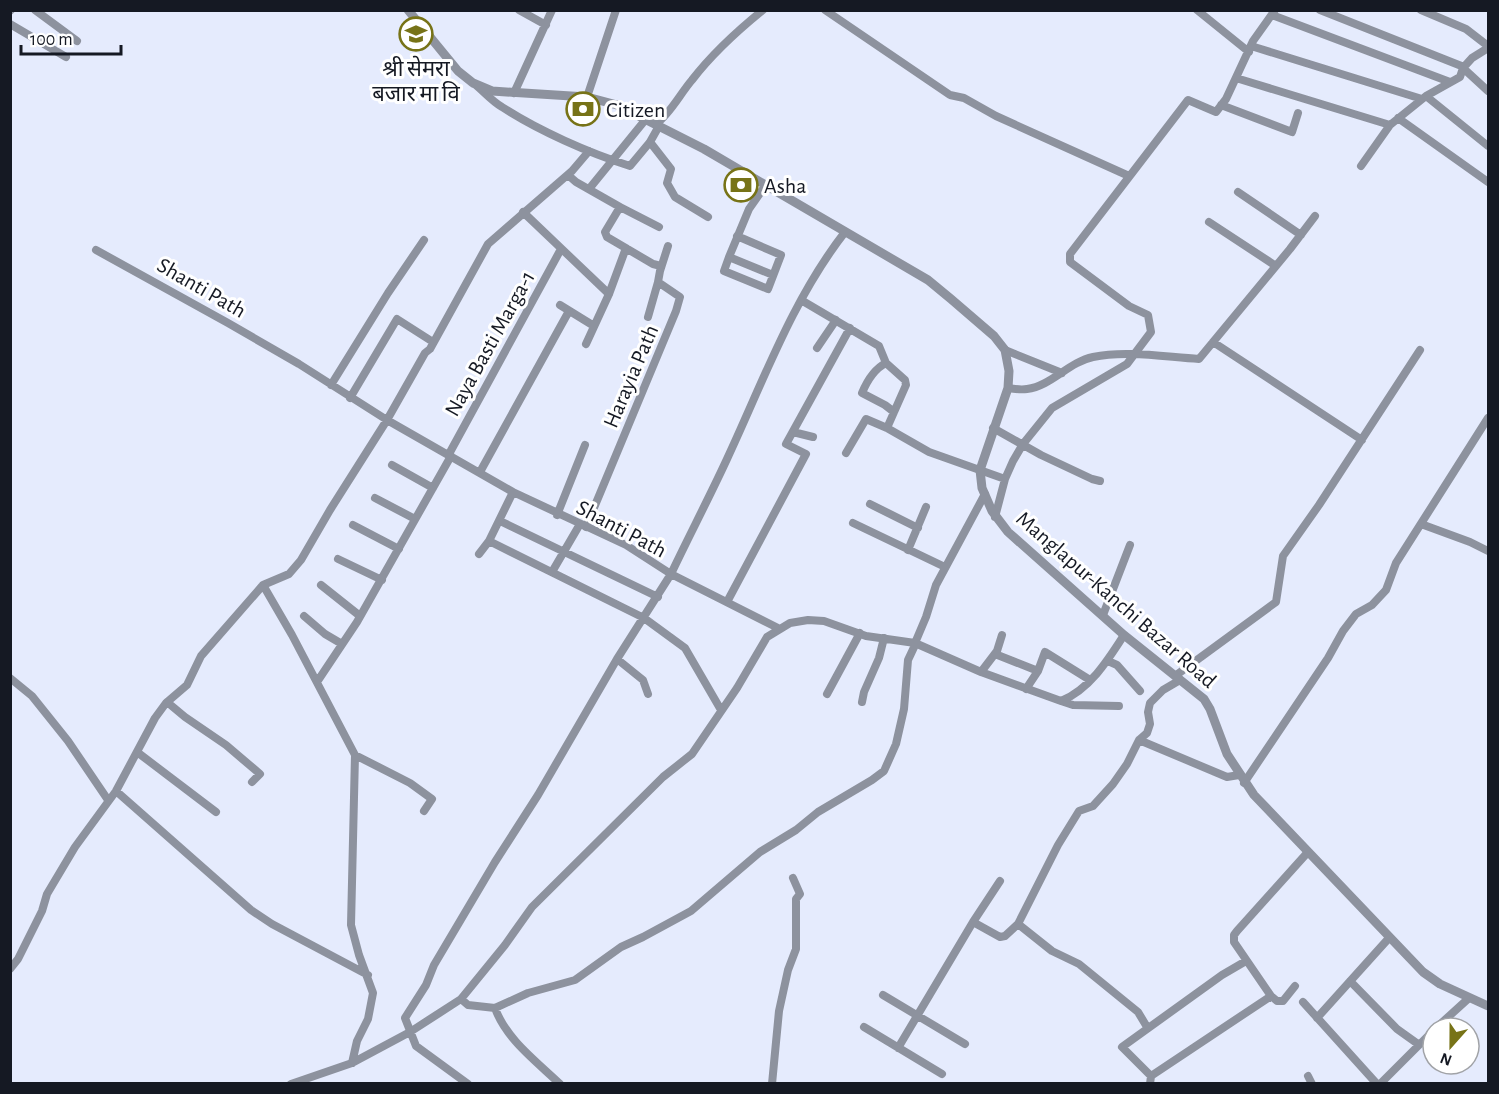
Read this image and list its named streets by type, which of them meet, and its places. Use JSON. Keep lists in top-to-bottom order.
{
  "streets": {
    "street": [
      "Shanti Path",
      "Naya Basti Marga-1",
      "Harayia Path",
      "Manglapur-Kanchi Bazar Road"
    ]
  },
  "crossings": [
    ["Shanti Path", "Naya Basti Marga-1"],
    ["Shanti Path", "Harayia Path"]
  ],
  "places": {
    "school or university": ["श्री सेमरा बजार मा वि"],
    "bank": ["Citizen", "Asha"]
  },
  "scale_bar": "100 m",
  "north": "bottom"
}
